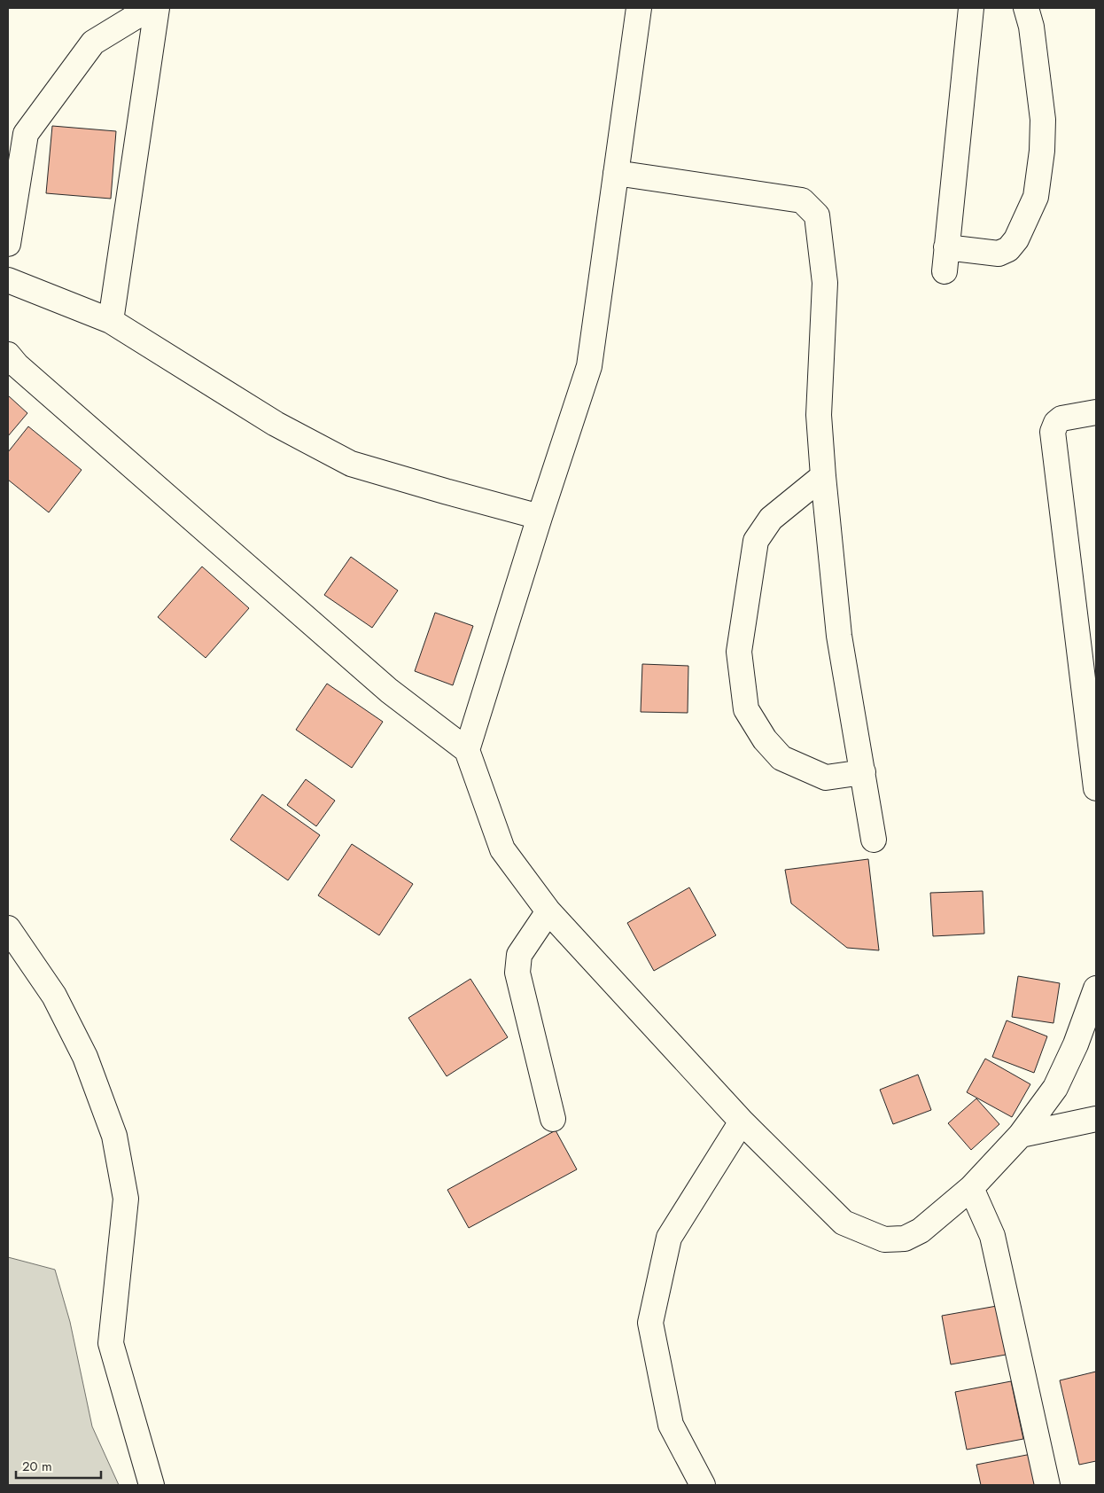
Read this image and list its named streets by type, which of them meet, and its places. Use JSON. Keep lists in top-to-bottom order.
{
  "scale_bar": "20 m"
}
